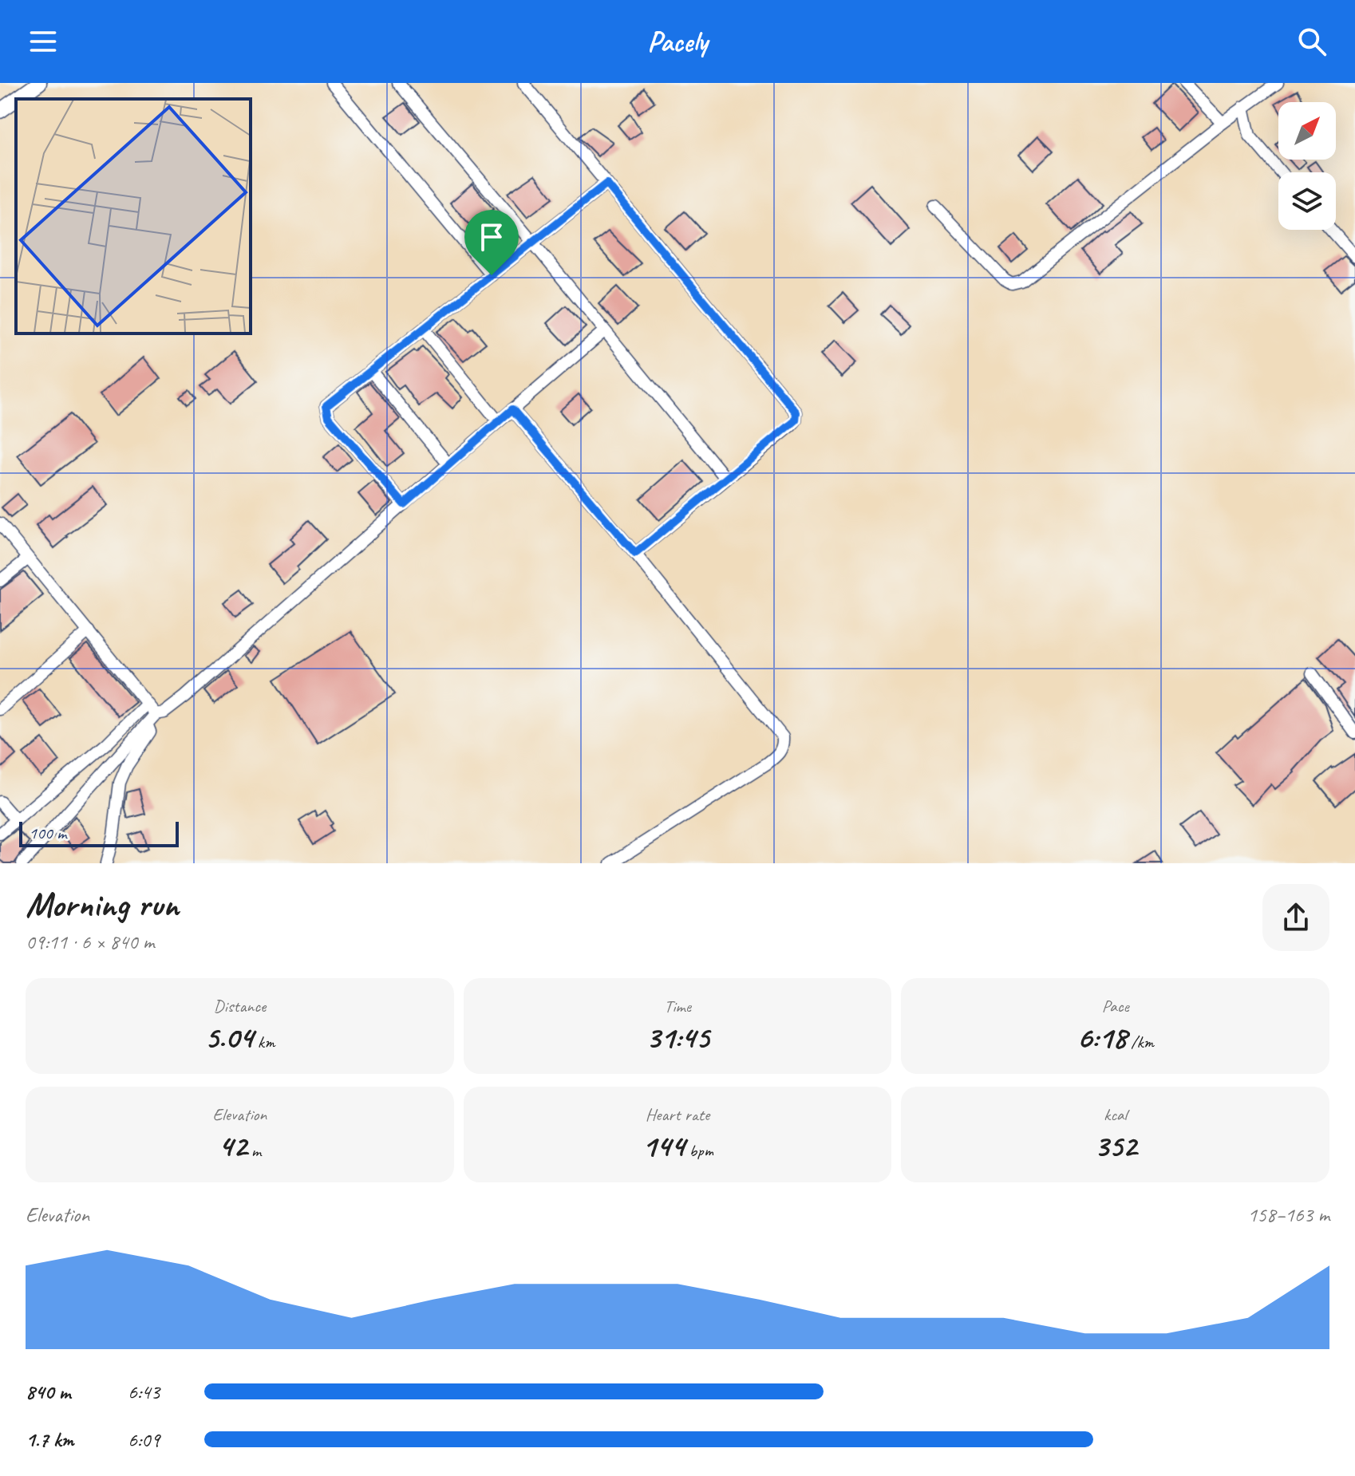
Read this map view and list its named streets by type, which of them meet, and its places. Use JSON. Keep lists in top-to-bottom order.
{
  "scale_bar": "100 m",
  "north": "top right",
  "page": {
    "header": "Pacely",
    "scale": "100 m",
    "heading": ["Morning run", "09:11 · 6 × 840 m"],
    "stats": [
      ["Distance", "5.04 km"],
      ["Time", "31:45"],
      ["Pace", "6:18 /km"],
      ["Elevation", "42 m"],
      ["Heart rate", "144 bpm"],
      ["kcal", "352"]
    ],
    "chart": ["Elevation", "158–163 m"],
    "list": [
      {
        "name": "840 m",
        "note": "6:43"
      },
      {
        "name": "1.7 km",
        "note": "6:09"
      }
    ]
  }
}
